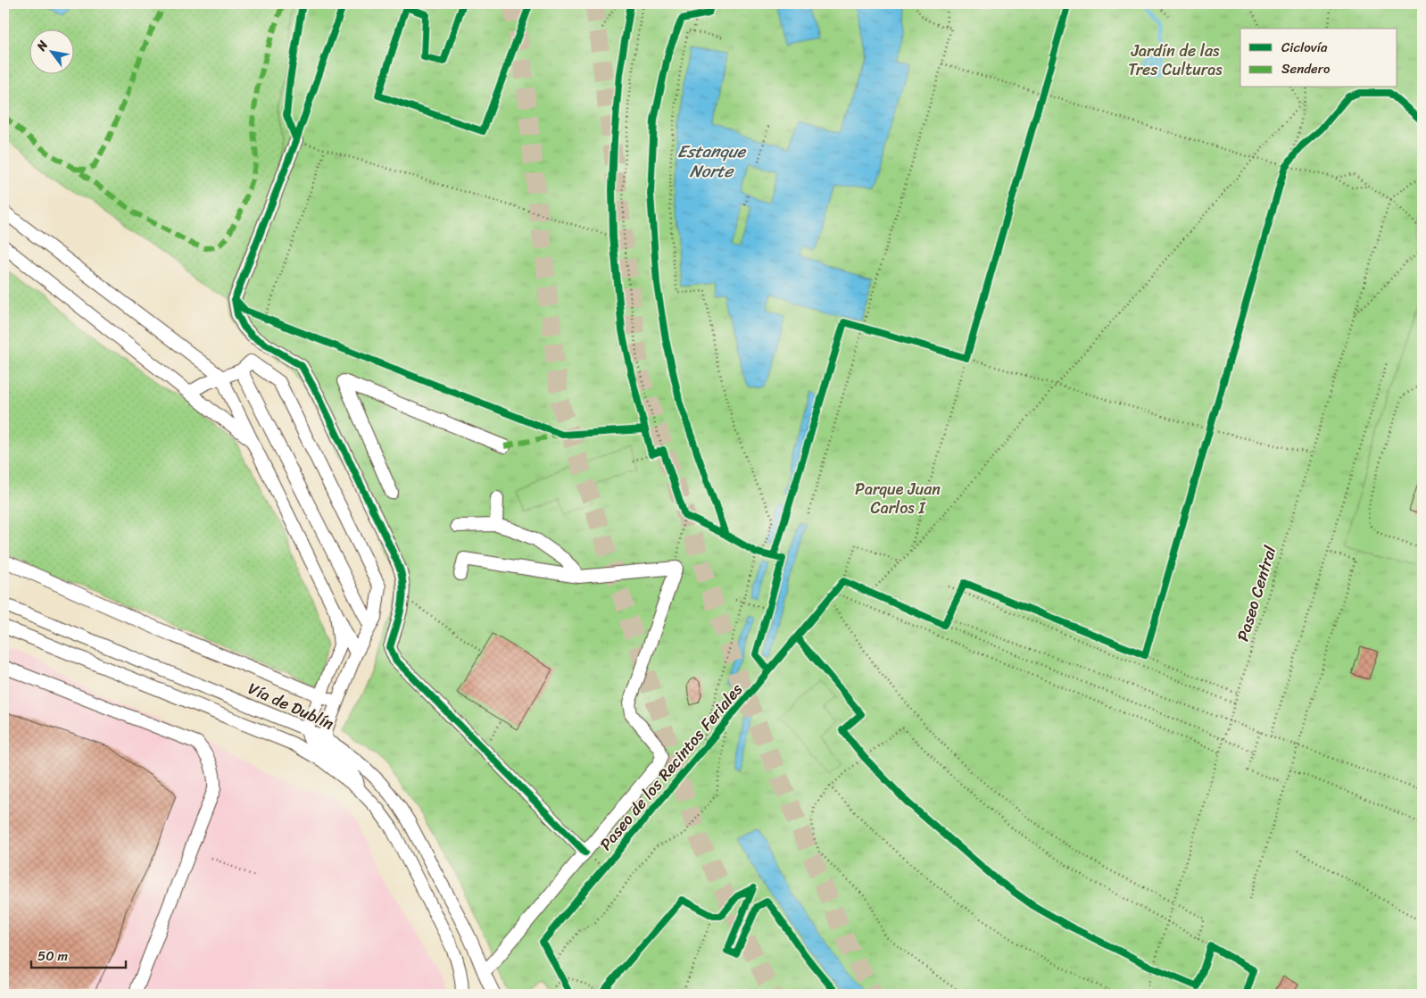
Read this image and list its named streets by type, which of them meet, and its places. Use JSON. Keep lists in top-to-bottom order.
{
  "streets": {
    "street": ["Vía de Dublín"],
    "path": ["Paseo Central"],
    "cycle path": ["Paseo de los Recintos Feriales"]
  },
  "water": ["Estanque Norte"],
  "parks": ["Jardín de las Tres Culturas", "Parque Juan Carlos I"],
  "legend": ["Ciclovía", "Sendero"],
  "scale_bar": "50 m",
  "north": "top left"
}
